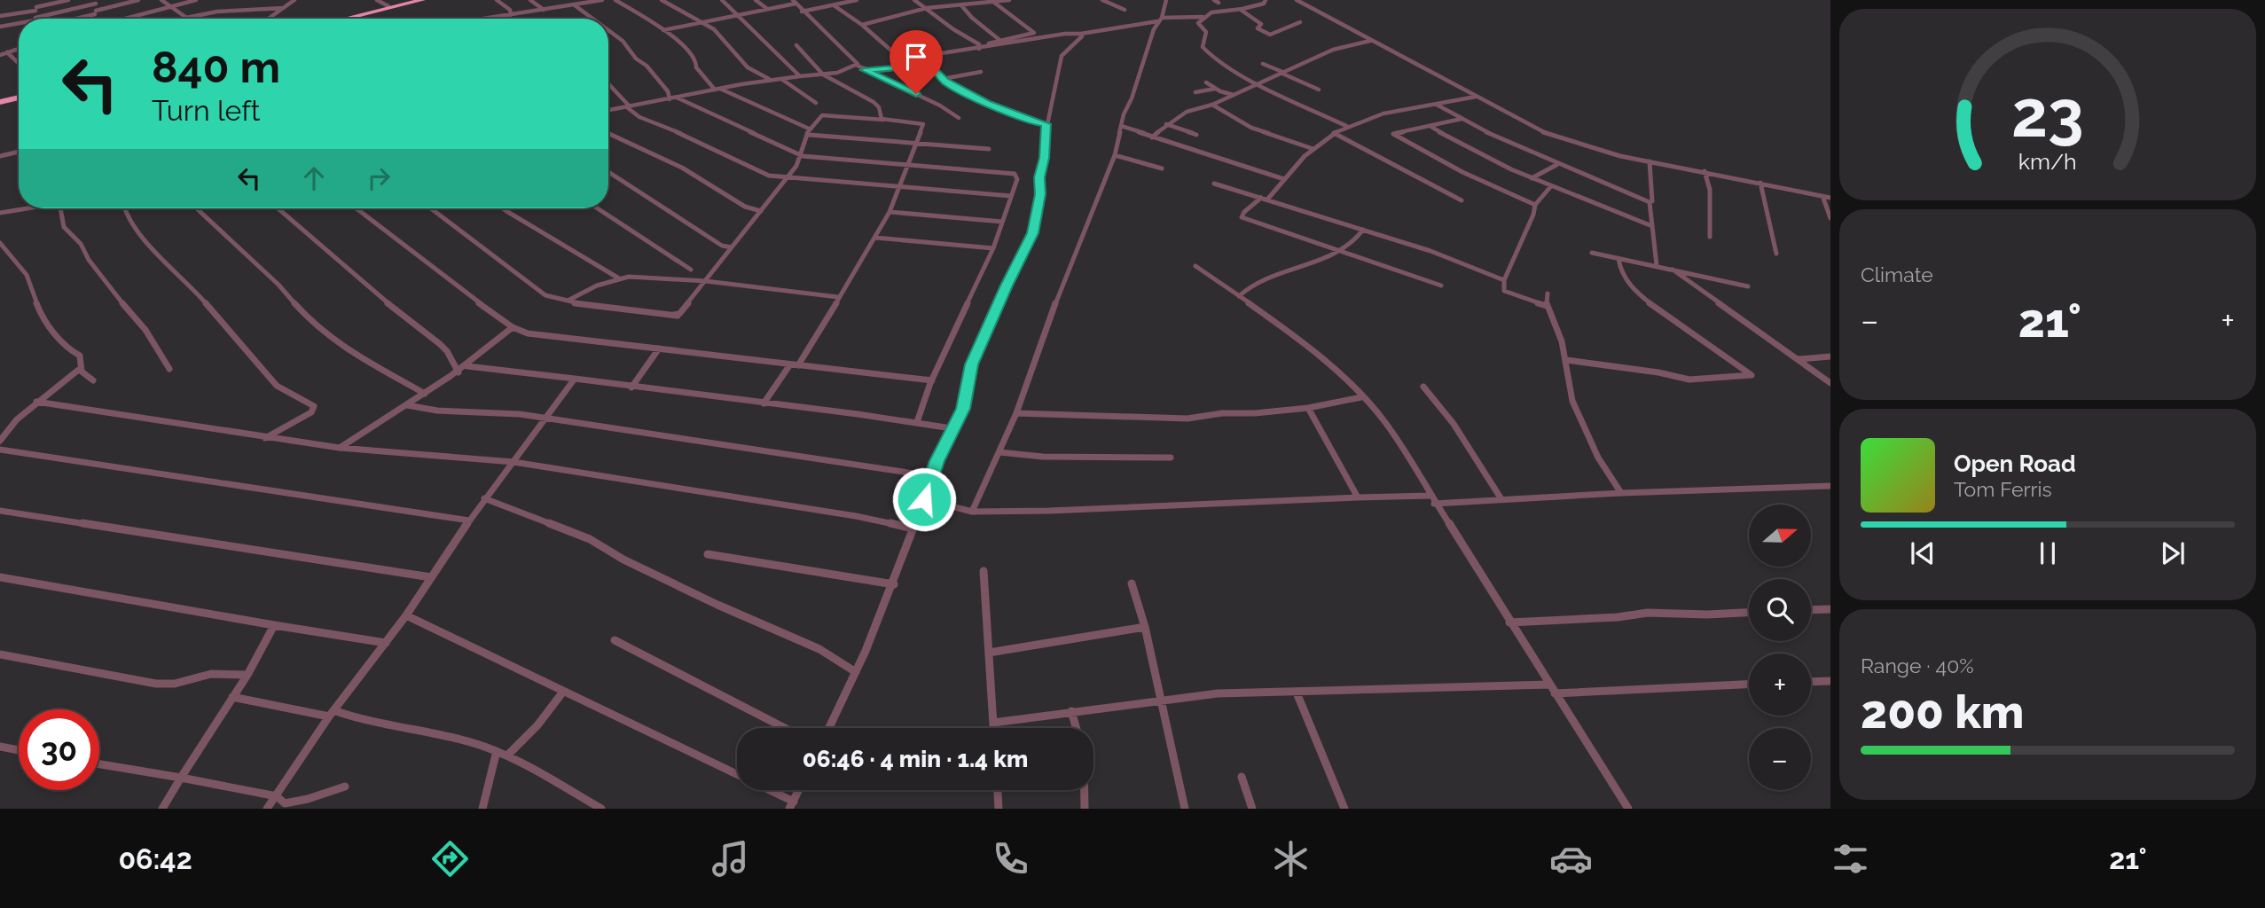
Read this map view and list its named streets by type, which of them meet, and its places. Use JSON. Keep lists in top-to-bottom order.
{
  "north": "right",
  "page": {
    "turn": ["840 m", "Turn left"],
    "tile": [
      "Climate",
      ["Range · 40%", "200 km"]
    ],
    "heat": ["−", "21°", "+"],
    "song": ["Open Road", "Tom Ferris"],
    "map_buttons": ["+", "−"],
    "limit": "30",
    "trip": "06:46 · 4 min · 1.4 km",
    "tabs": ["06:42", "21°"],
    "gauge": ["23", "km/h"]
  }
}
